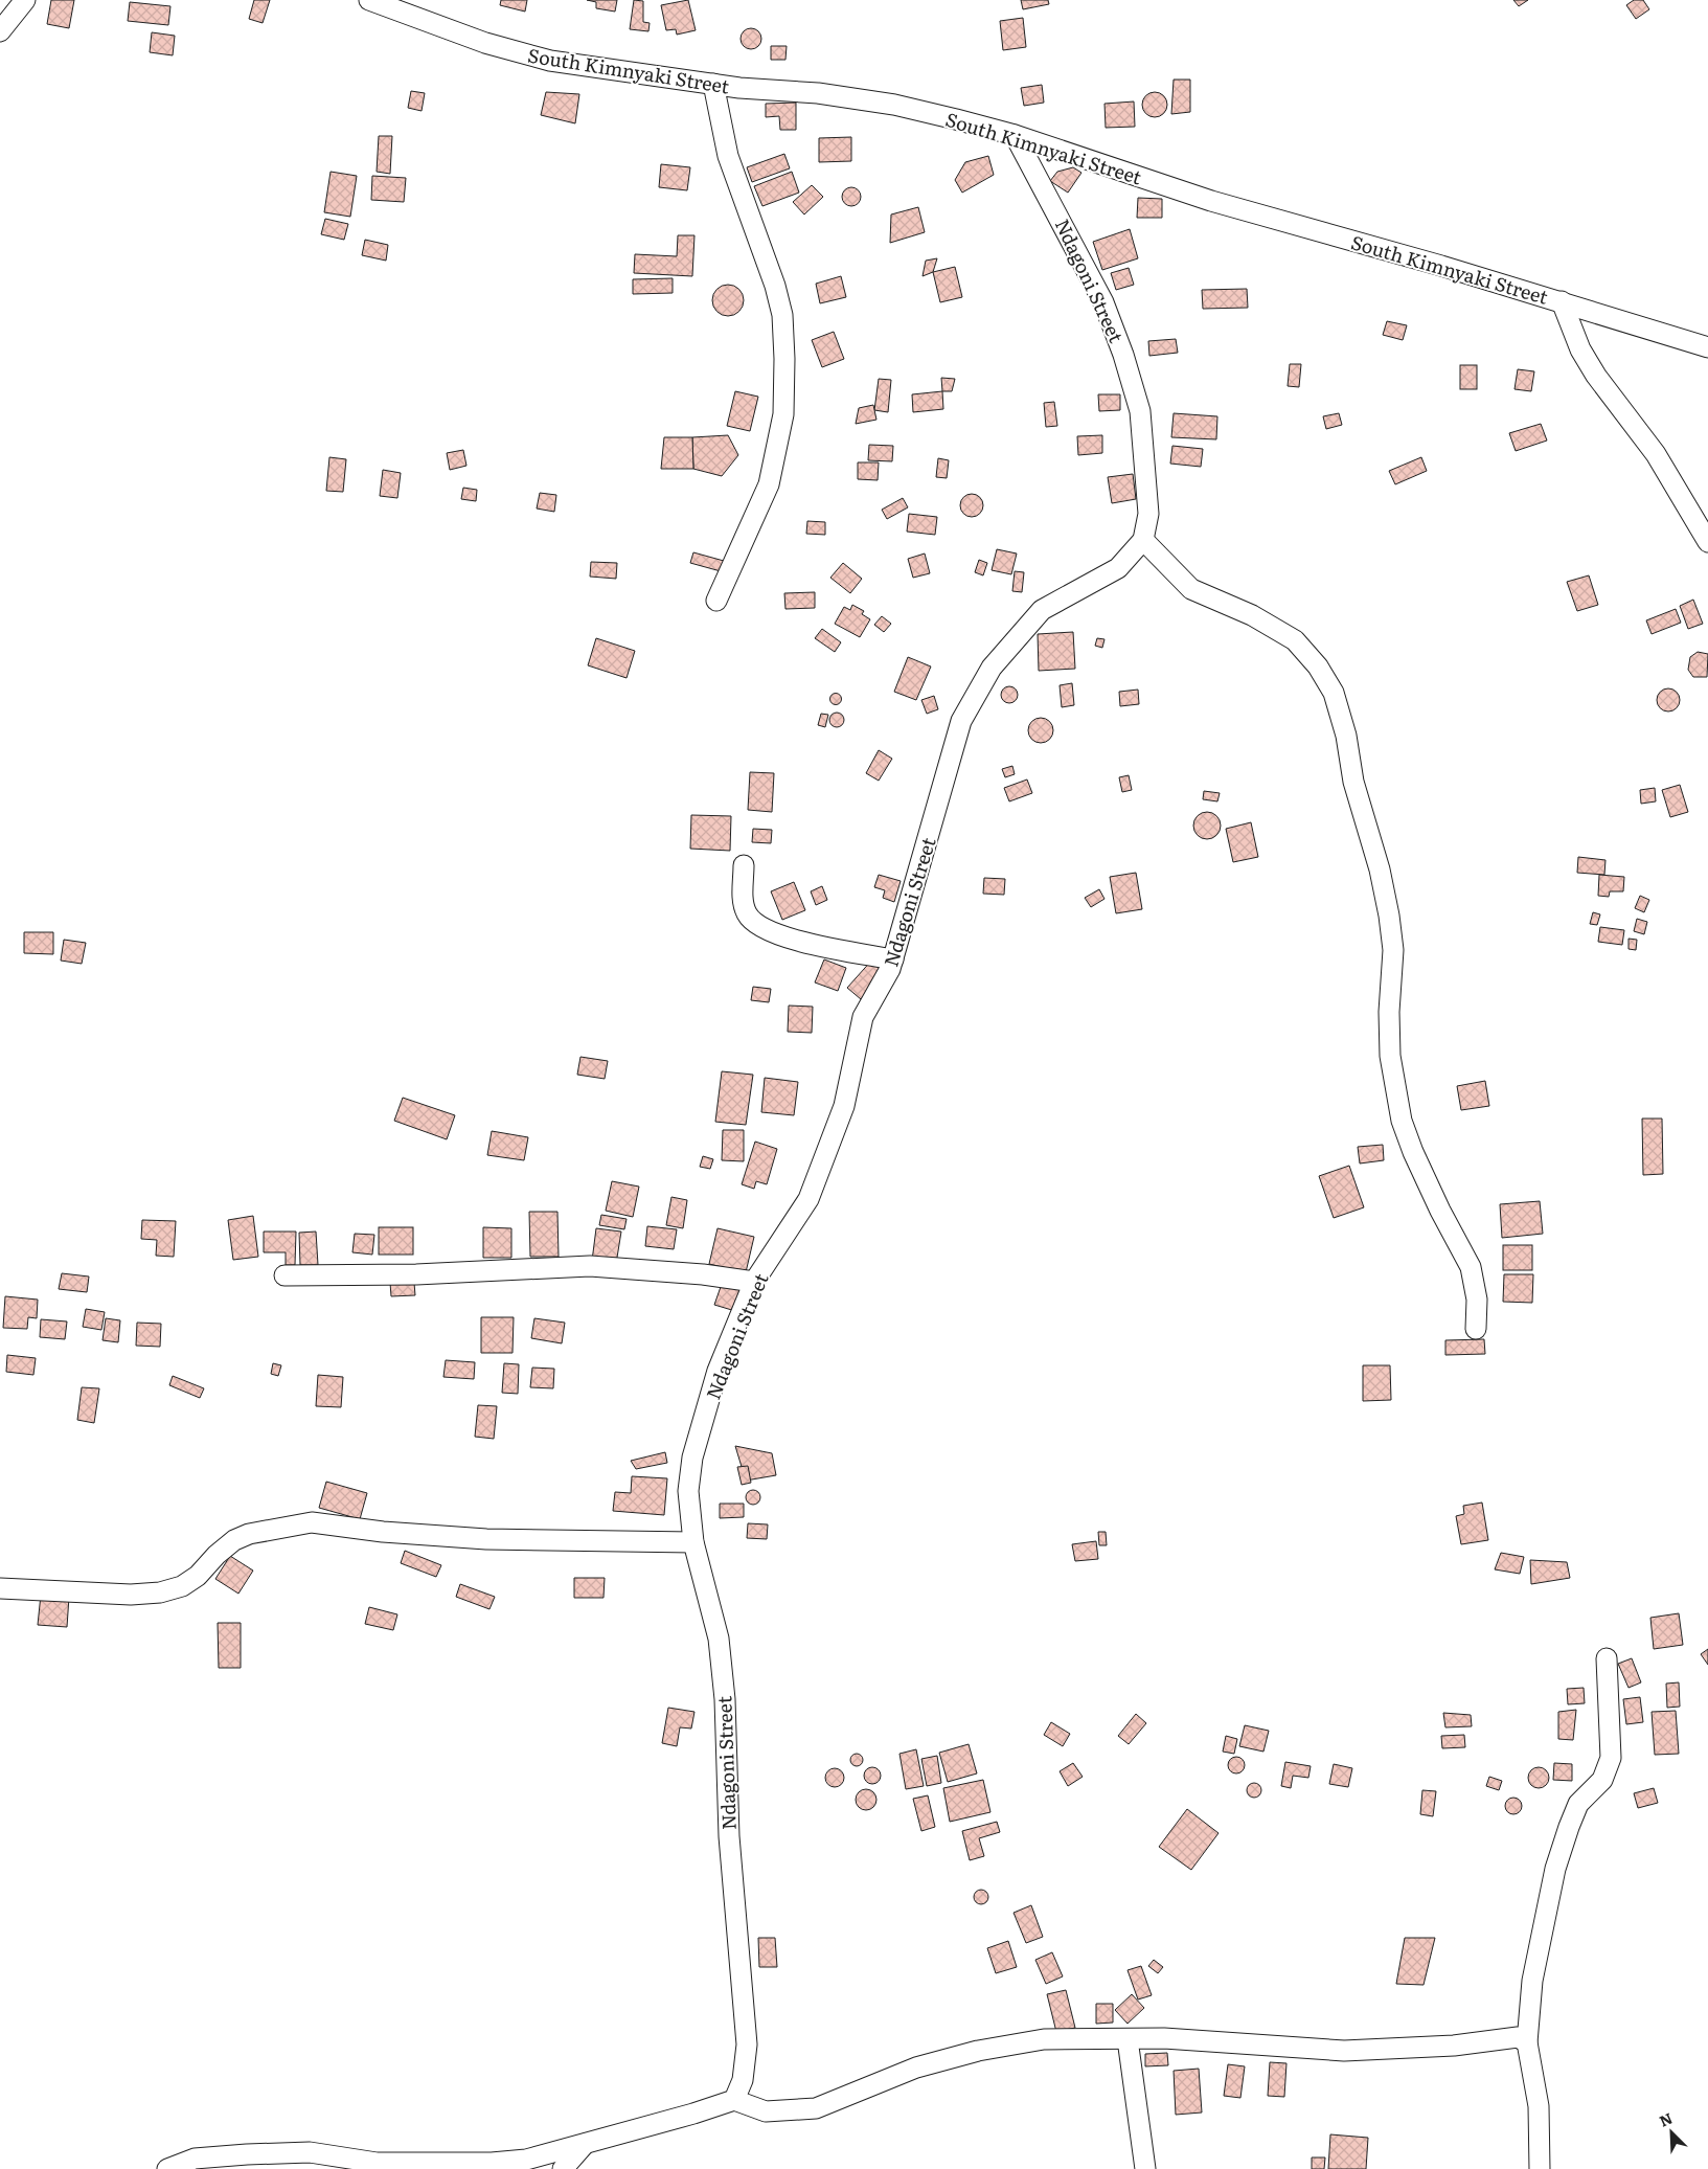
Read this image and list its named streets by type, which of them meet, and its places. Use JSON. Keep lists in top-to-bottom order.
{
  "streets": {
    "street": ["South Kimnyaki Street", "Ndagoni Street"]
  },
  "crossings": [
    ["South Kimnyaki Street", "Ndagoni Street"]
  ],
  "north": "top left"
}
